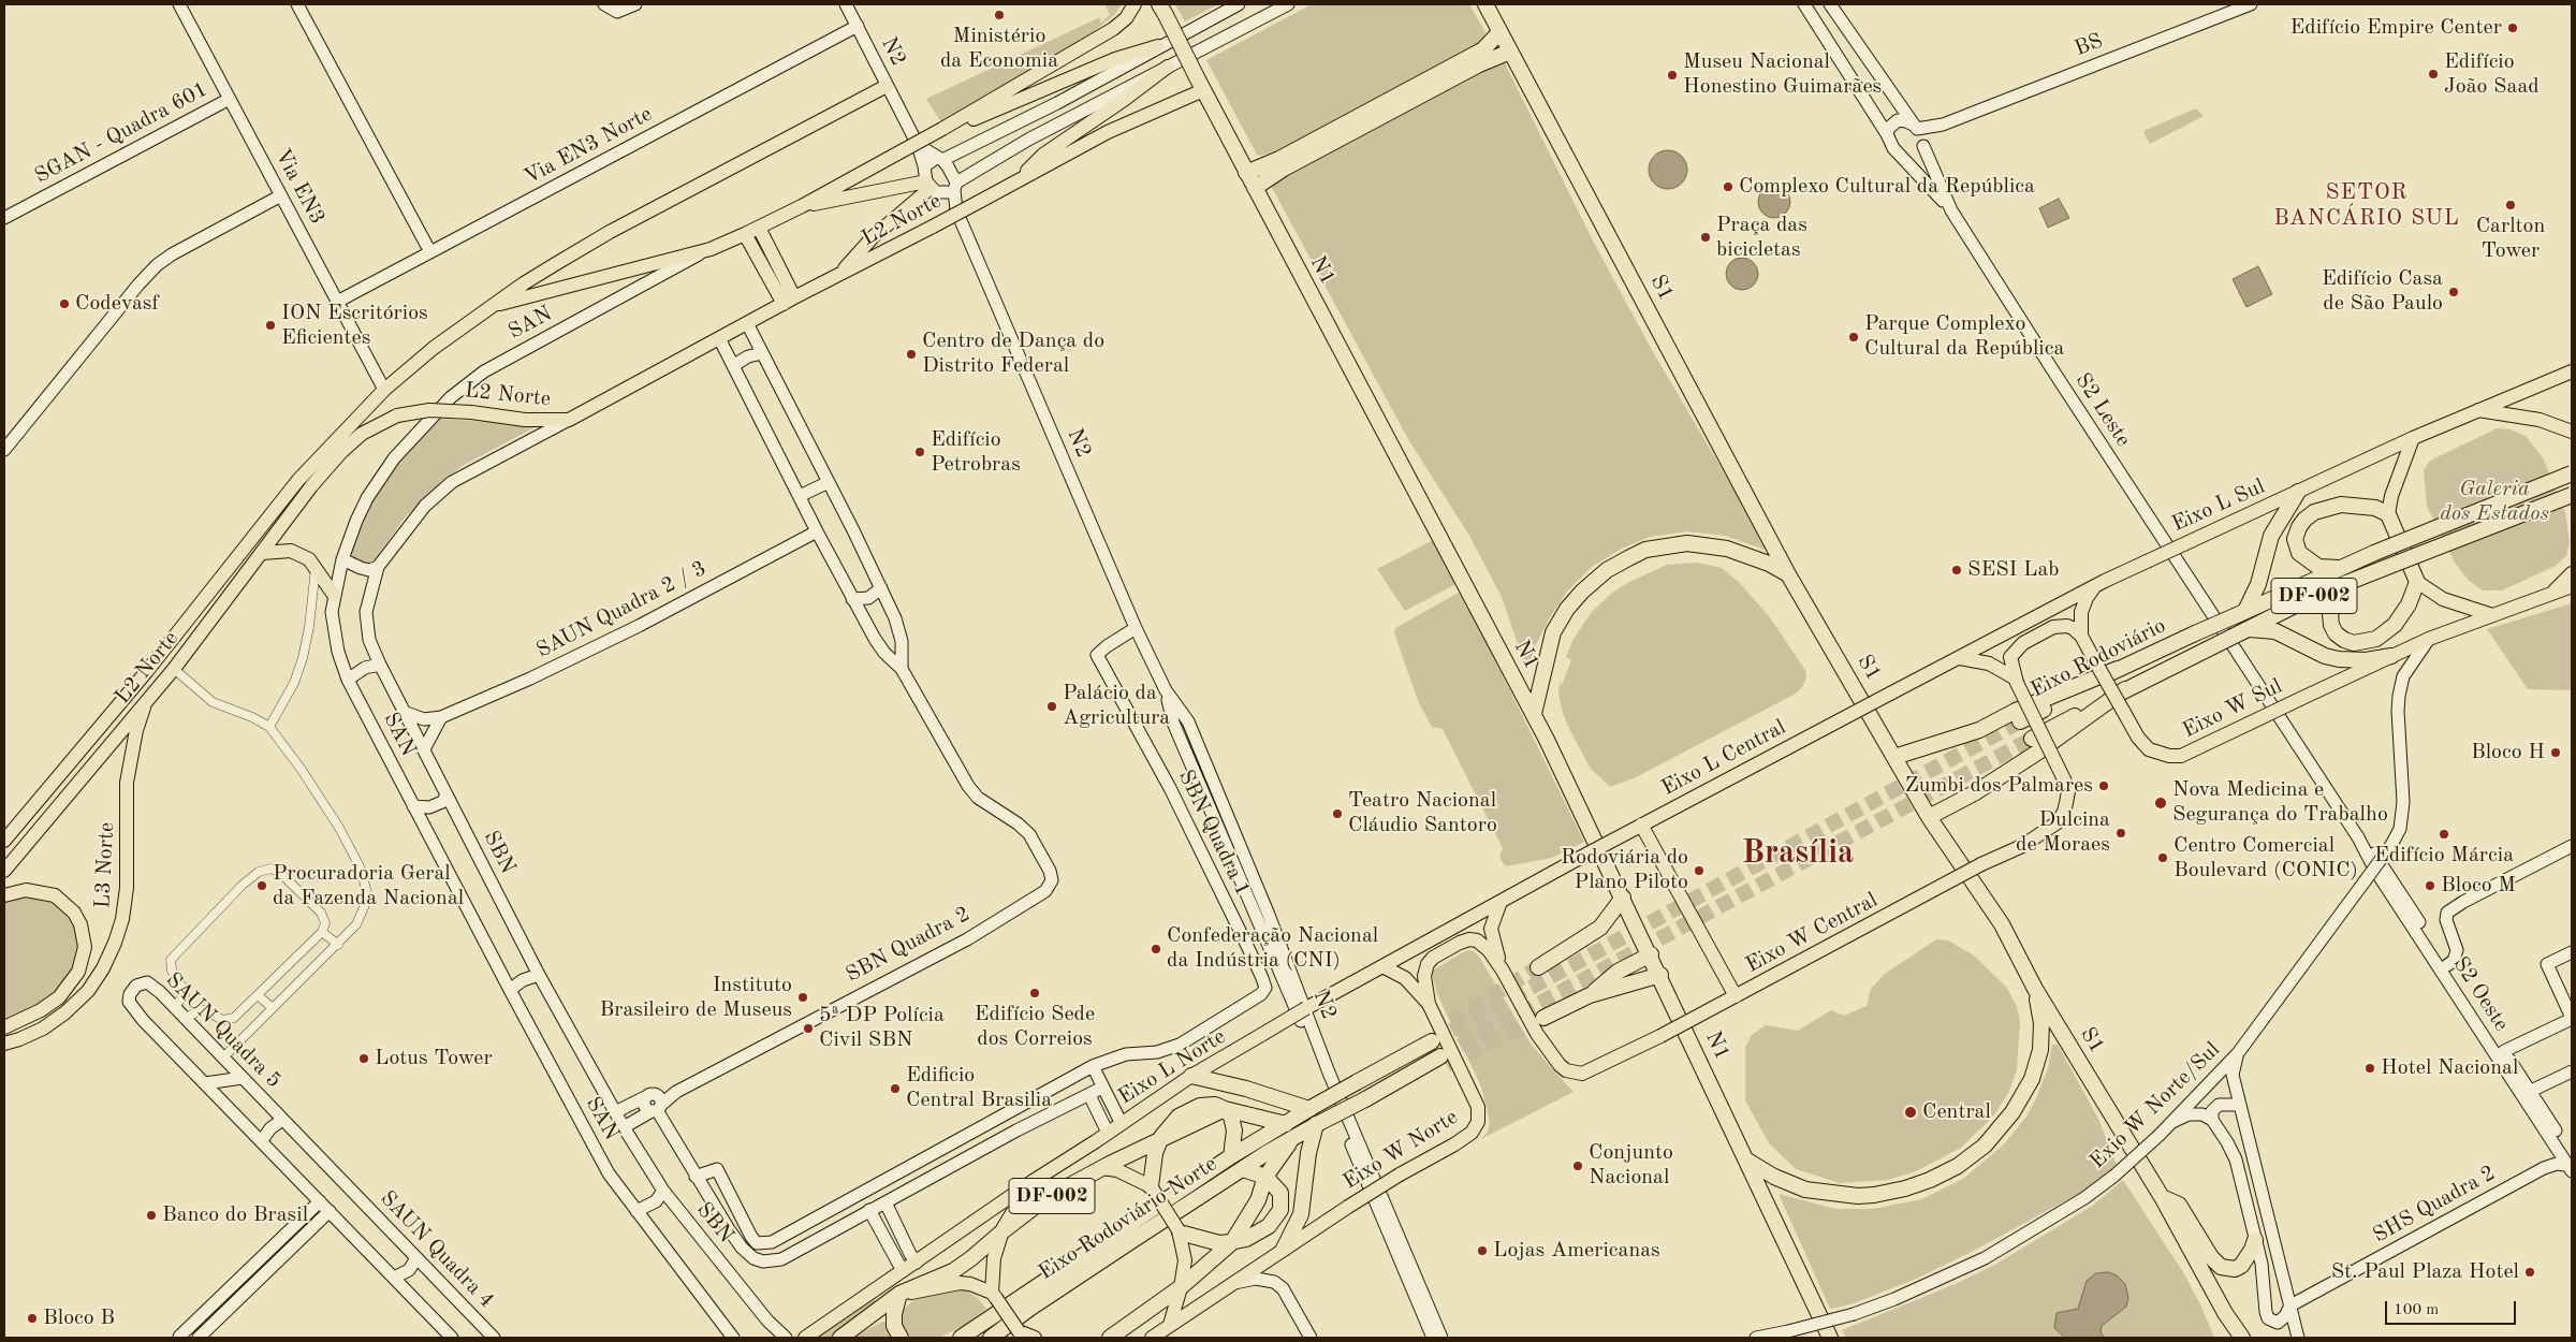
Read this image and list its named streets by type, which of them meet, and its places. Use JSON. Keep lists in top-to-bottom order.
{
  "streets": {
    "highway": [
      "N1",
      "S1",
      "DF-002",
      "Eixo Rodoviário",
      "Eixo Rodoviário Norte"
    ],
    "main road": [
      "BS",
      "N2",
      "SGAN - Quadra 601",
      "Via EN3 Norte",
      "Via EN3",
      "L2 Norte",
      "SAN",
      "S2 Leste",
      "Eixo L Sul",
      "SAUN Quadra 2 / 3",
      "Eixo W Sul",
      "Eixo L Central",
      "SBN Quadra 1",
      "SBN",
      "L3 Norte",
      "Eixo W Central",
      "SBN Quadra 2",
      "S2 Oeste",
      "SAUN Quadra 5",
      "Eixo L Norte",
      "Exio W Norte/Sul",
      "Eixo W Norte",
      "SHS Quadra 2",
      "SAUN Quadra 4"
    ]
  },
  "crossings": [
    ["BS", "S2 Leste"],
    ["N2", "Via EN3 Norte"],
    ["N2", "SBN Quadra 1"],
    ["SGAN - Quadra 601", "Via EN3"],
    ["Via EN3 Norte", "Via EN3"],
    ["Via EN3", "L2 Norte"],
    ["L2 Norte", "N1"],
    ["L2 Norte", "SAN"],
    ["L2 Norte", "SBN"],
    ["L2 Norte", "L3 Norte"],
    ["S2 Leste", "S2 Oeste"],
    ["Eixo L Sul", "Eixo L Central"],
    ["DF-002", "Eixo Rodoviário"],
    ["DF-002", "Eixo Rodoviário Norte"],
    ["SAUN Quadra 2 / 3", "SBN"],
    ["Eixo W Sul", "Exio W Norte/Sul"],
    ["Eixo L Central", "Eixo L Norte"],
    ["SBN", "SBN Quadra 2"],
    ["Eixo W Central", "Eixo W Norte"],
    ["S2 Oeste", "SHS Quadra 2"],
    ["SAUN Quadra 5", "SAUN Quadra 4"]
  ],
  "districts": ["SETOR BANCÁRIO SUL", "Brasília"],
  "parks": ["Galeria dos Estados"],
  "places": [
    "Ministério da Economia",
    "Edifício Empire Center",
    "Edifício João Saad",
    "Museu Nacional Honestino Guimarães",
    "Complexo Cultural da República",
    "Carlton Tower",
    "Praça das bicicletas",
    "Edifício Casa de São Paulo",
    "Codevasf",
    "ION Escritórios Eficientes",
    "Parque Complexo Cultural da República",
    "Centro de Dança do Distrito Federal",
    "Edifício Petrobras",
    "SESI Lab",
    "Palácio da Agricultura",
    "Bloco H",
    "Zumbi dos Palmares",
    "Nova Medicina e Segurança do Trabalho",
    "Teatro Nacional Cláudio Santoro",
    "Dulcina de Moraes",
    "Edifício Márcia",
    "Centro Comercial Boulevard (CONIC)",
    "Rodoviária do Plano Piloto",
    "Procuradoria Geral da Fazenda Nacional",
    "Bloco M",
    "Confederação Nacional da Indústria (CNI)",
    "Edifício Sede dos Correios",
    "Instituto Brasileiro de Museus",
    "5ª DP Polícia Civil SBN",
    "Lotus Tower",
    "Hotel Nacional",
    "Edificio Central Brasilia",
    "Central",
    "Conjunto Nacional",
    "Banco do Brasil",
    "Lojas Americanas",
    "St. Paul Plaza Hotel",
    "Bloco B"
  ],
  "scale_bar": "100 m"
}
